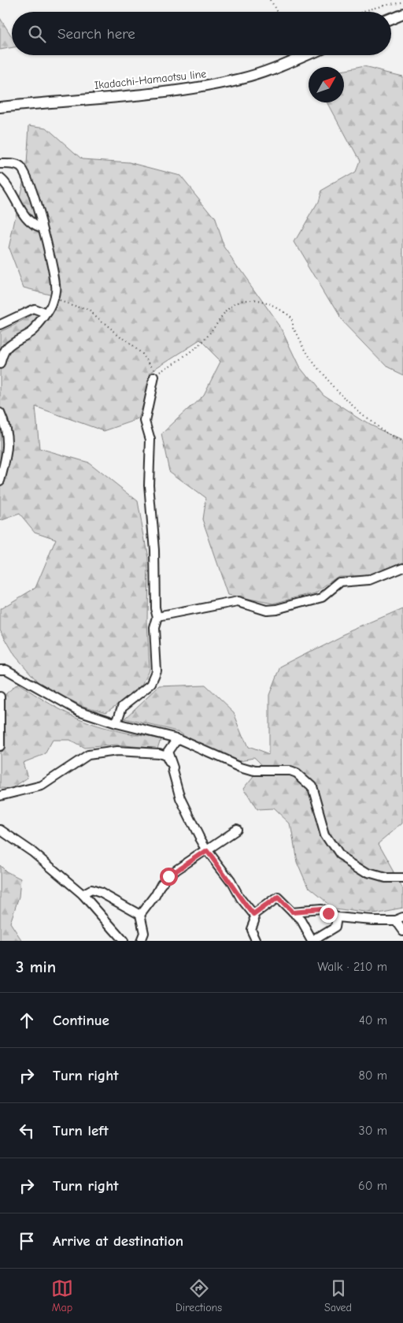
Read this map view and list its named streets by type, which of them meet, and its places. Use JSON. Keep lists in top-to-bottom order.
{
  "streets": {
    "main road": ["Ikadachi-Hamaotsu line"]
  },
  "north": "top right",
  "page": {
    "search": "Search here",
    "heading": ["3 min", "Walk · 210 m"],
    "list": [
      ["Continue", "40 m"],
      ["Turn right", "80 m"],
      ["Turn left", "30 m"],
      ["Turn right", "60 m"],
      "Arrive at destination"
    ],
    "nav": ["Map", "Directions", "Saved"]
  }
}
